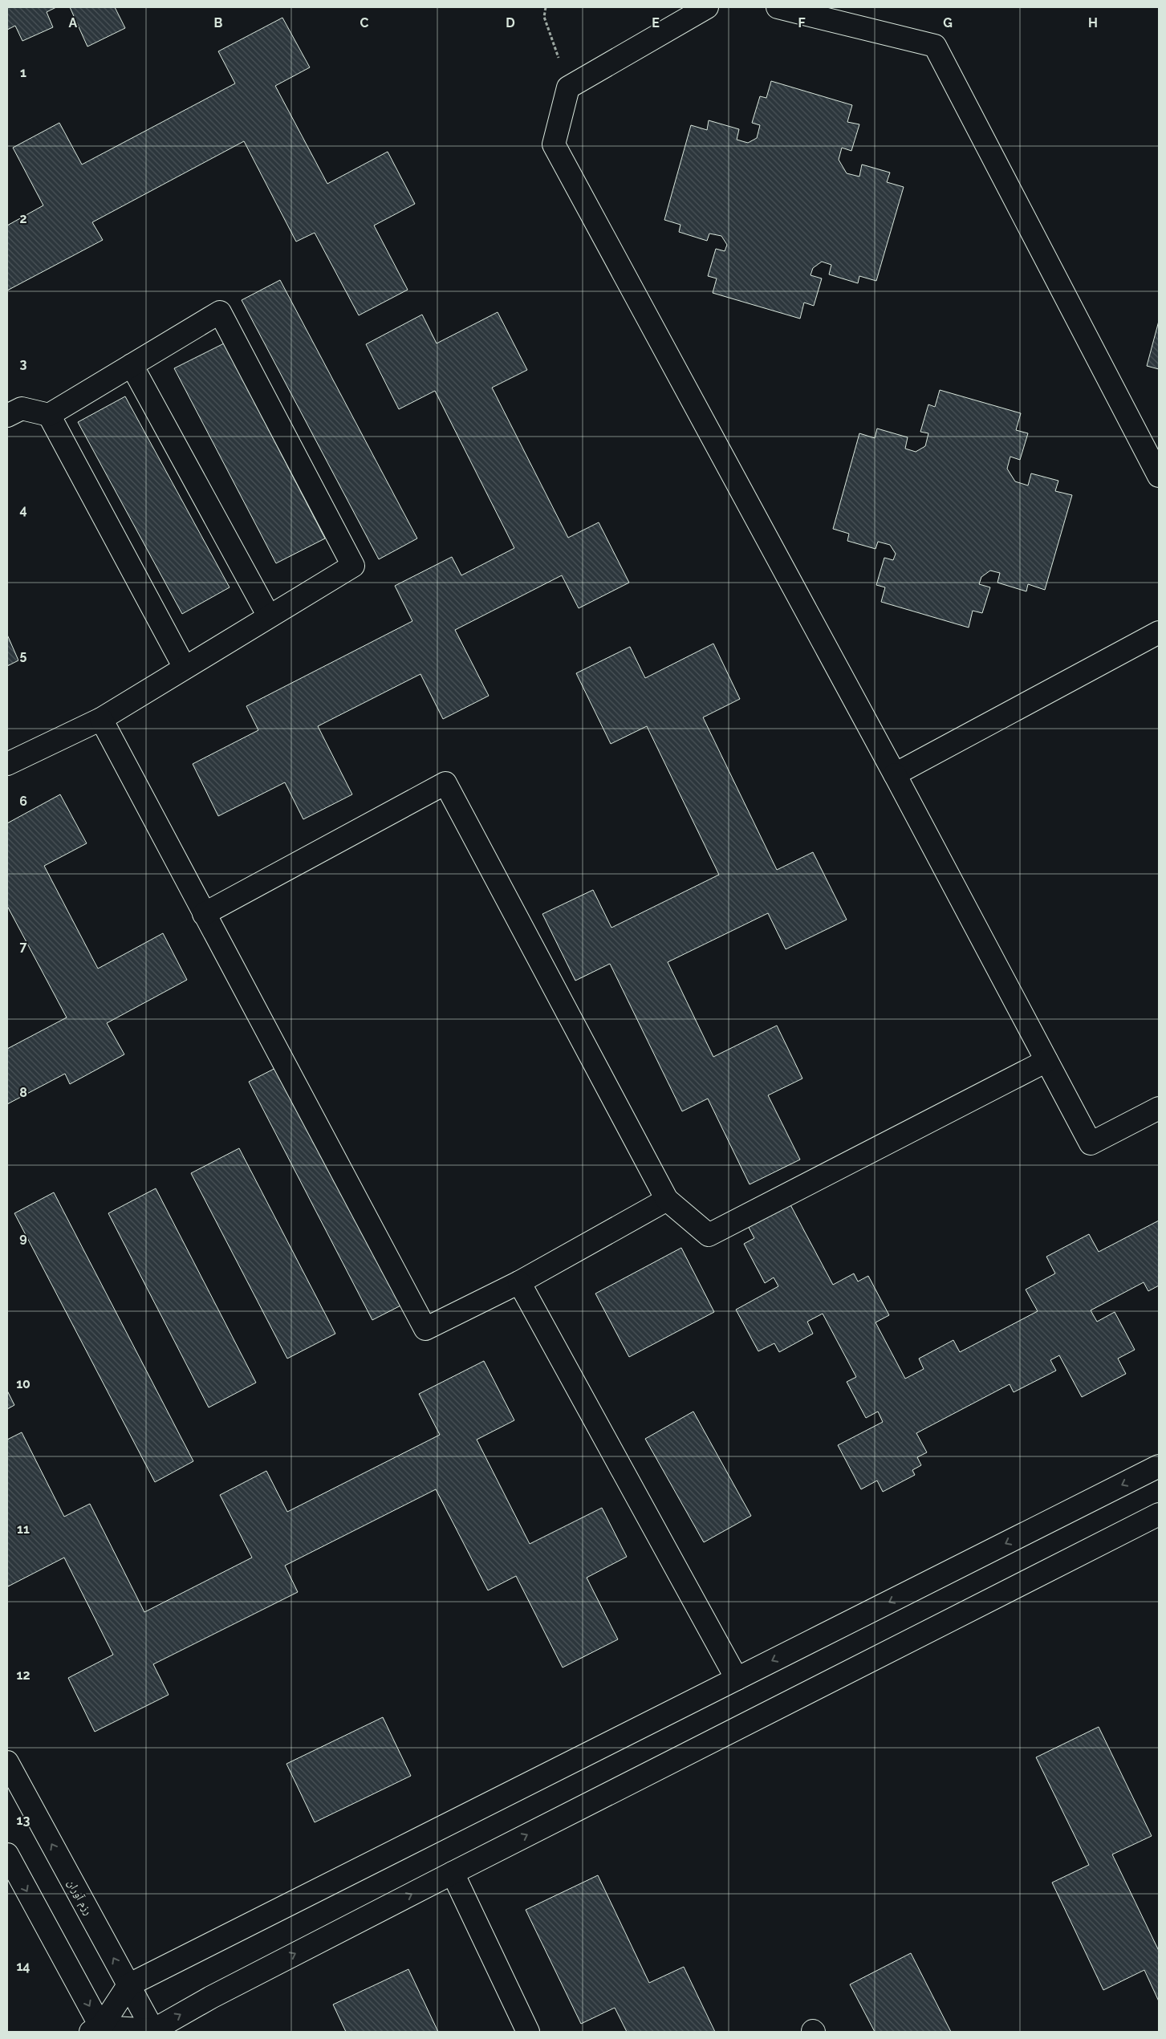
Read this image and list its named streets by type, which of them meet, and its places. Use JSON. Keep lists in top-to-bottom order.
{
  "streets": {
    "street": ["رزم آوران"]
  },
  "grid": {
    "columns": [
      "A",
      "B",
      "C",
      "D",
      "E",
      "F",
      "G",
      "H"
    ],
    "rows": [
      "1",
      "2",
      "3",
      "4",
      "5",
      "6",
      "7",
      "8",
      "9",
      "10",
      "11",
      "12",
      "13",
      "14"
    ]
  }
}
